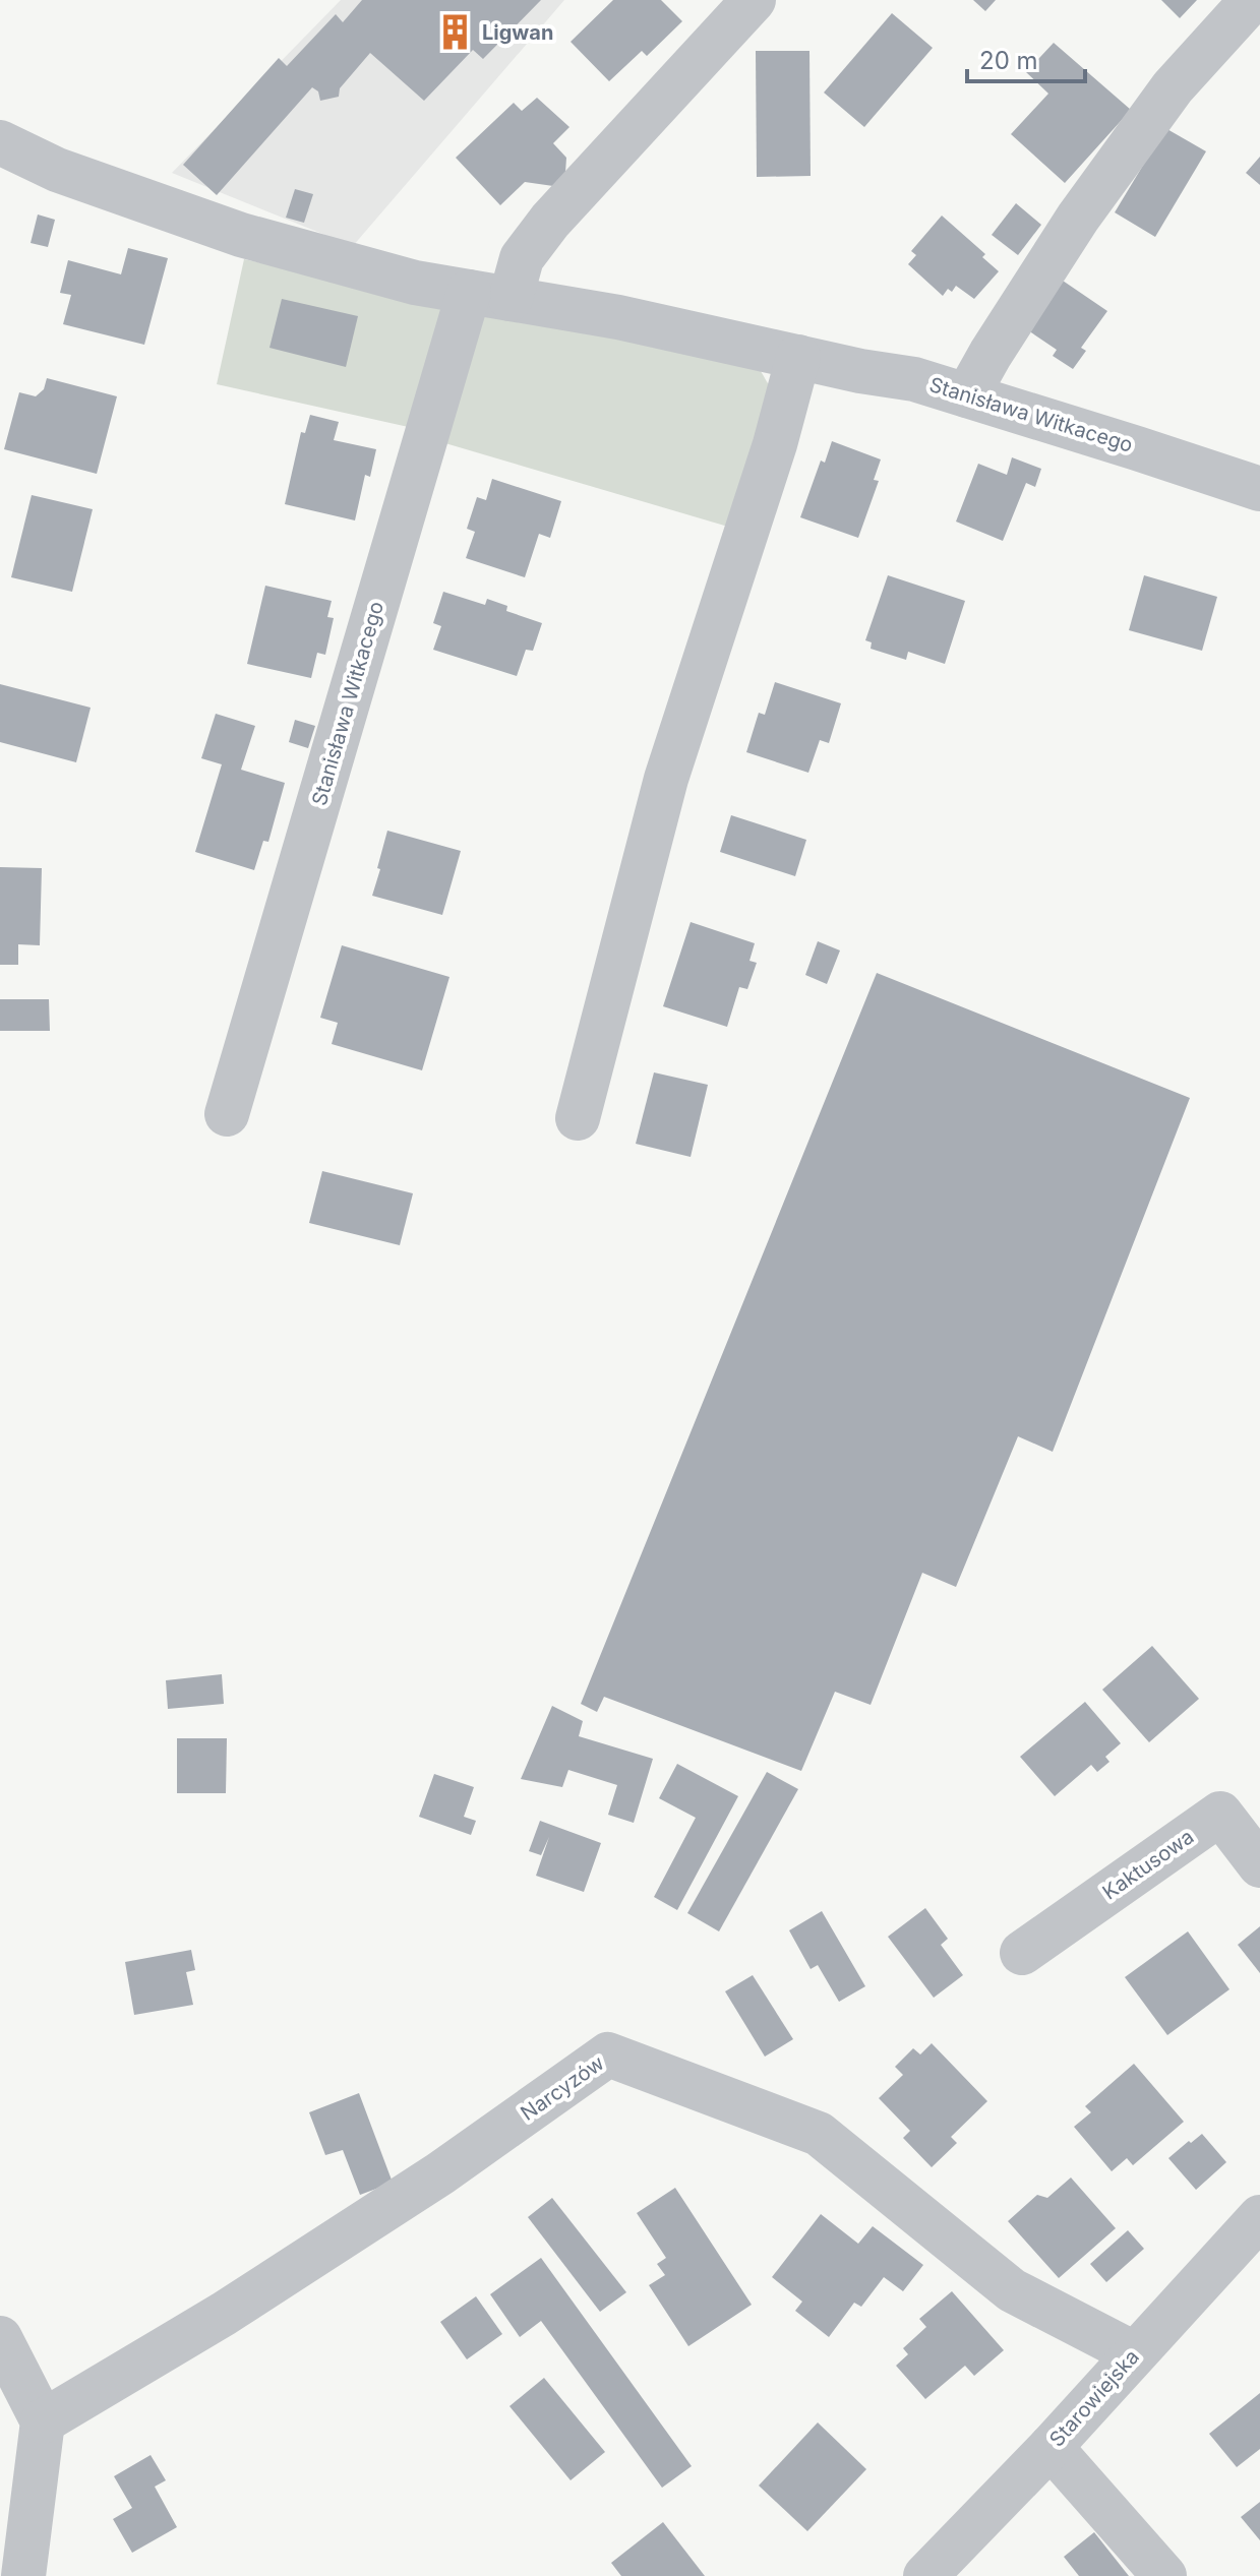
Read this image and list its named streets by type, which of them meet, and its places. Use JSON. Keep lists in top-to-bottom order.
{
  "streets": {
    "street": [
      "Stanisława Witkacego",
      "Kaktusowa",
      "Narcyzów",
      "Starowiejska"
    ]
  },
  "crossings": [
    ["Narcyzów", "Starowiejska"]
  ],
  "places": {
    "building": ["Ligwan"]
  },
  "scale_bar": "20 m"
}
